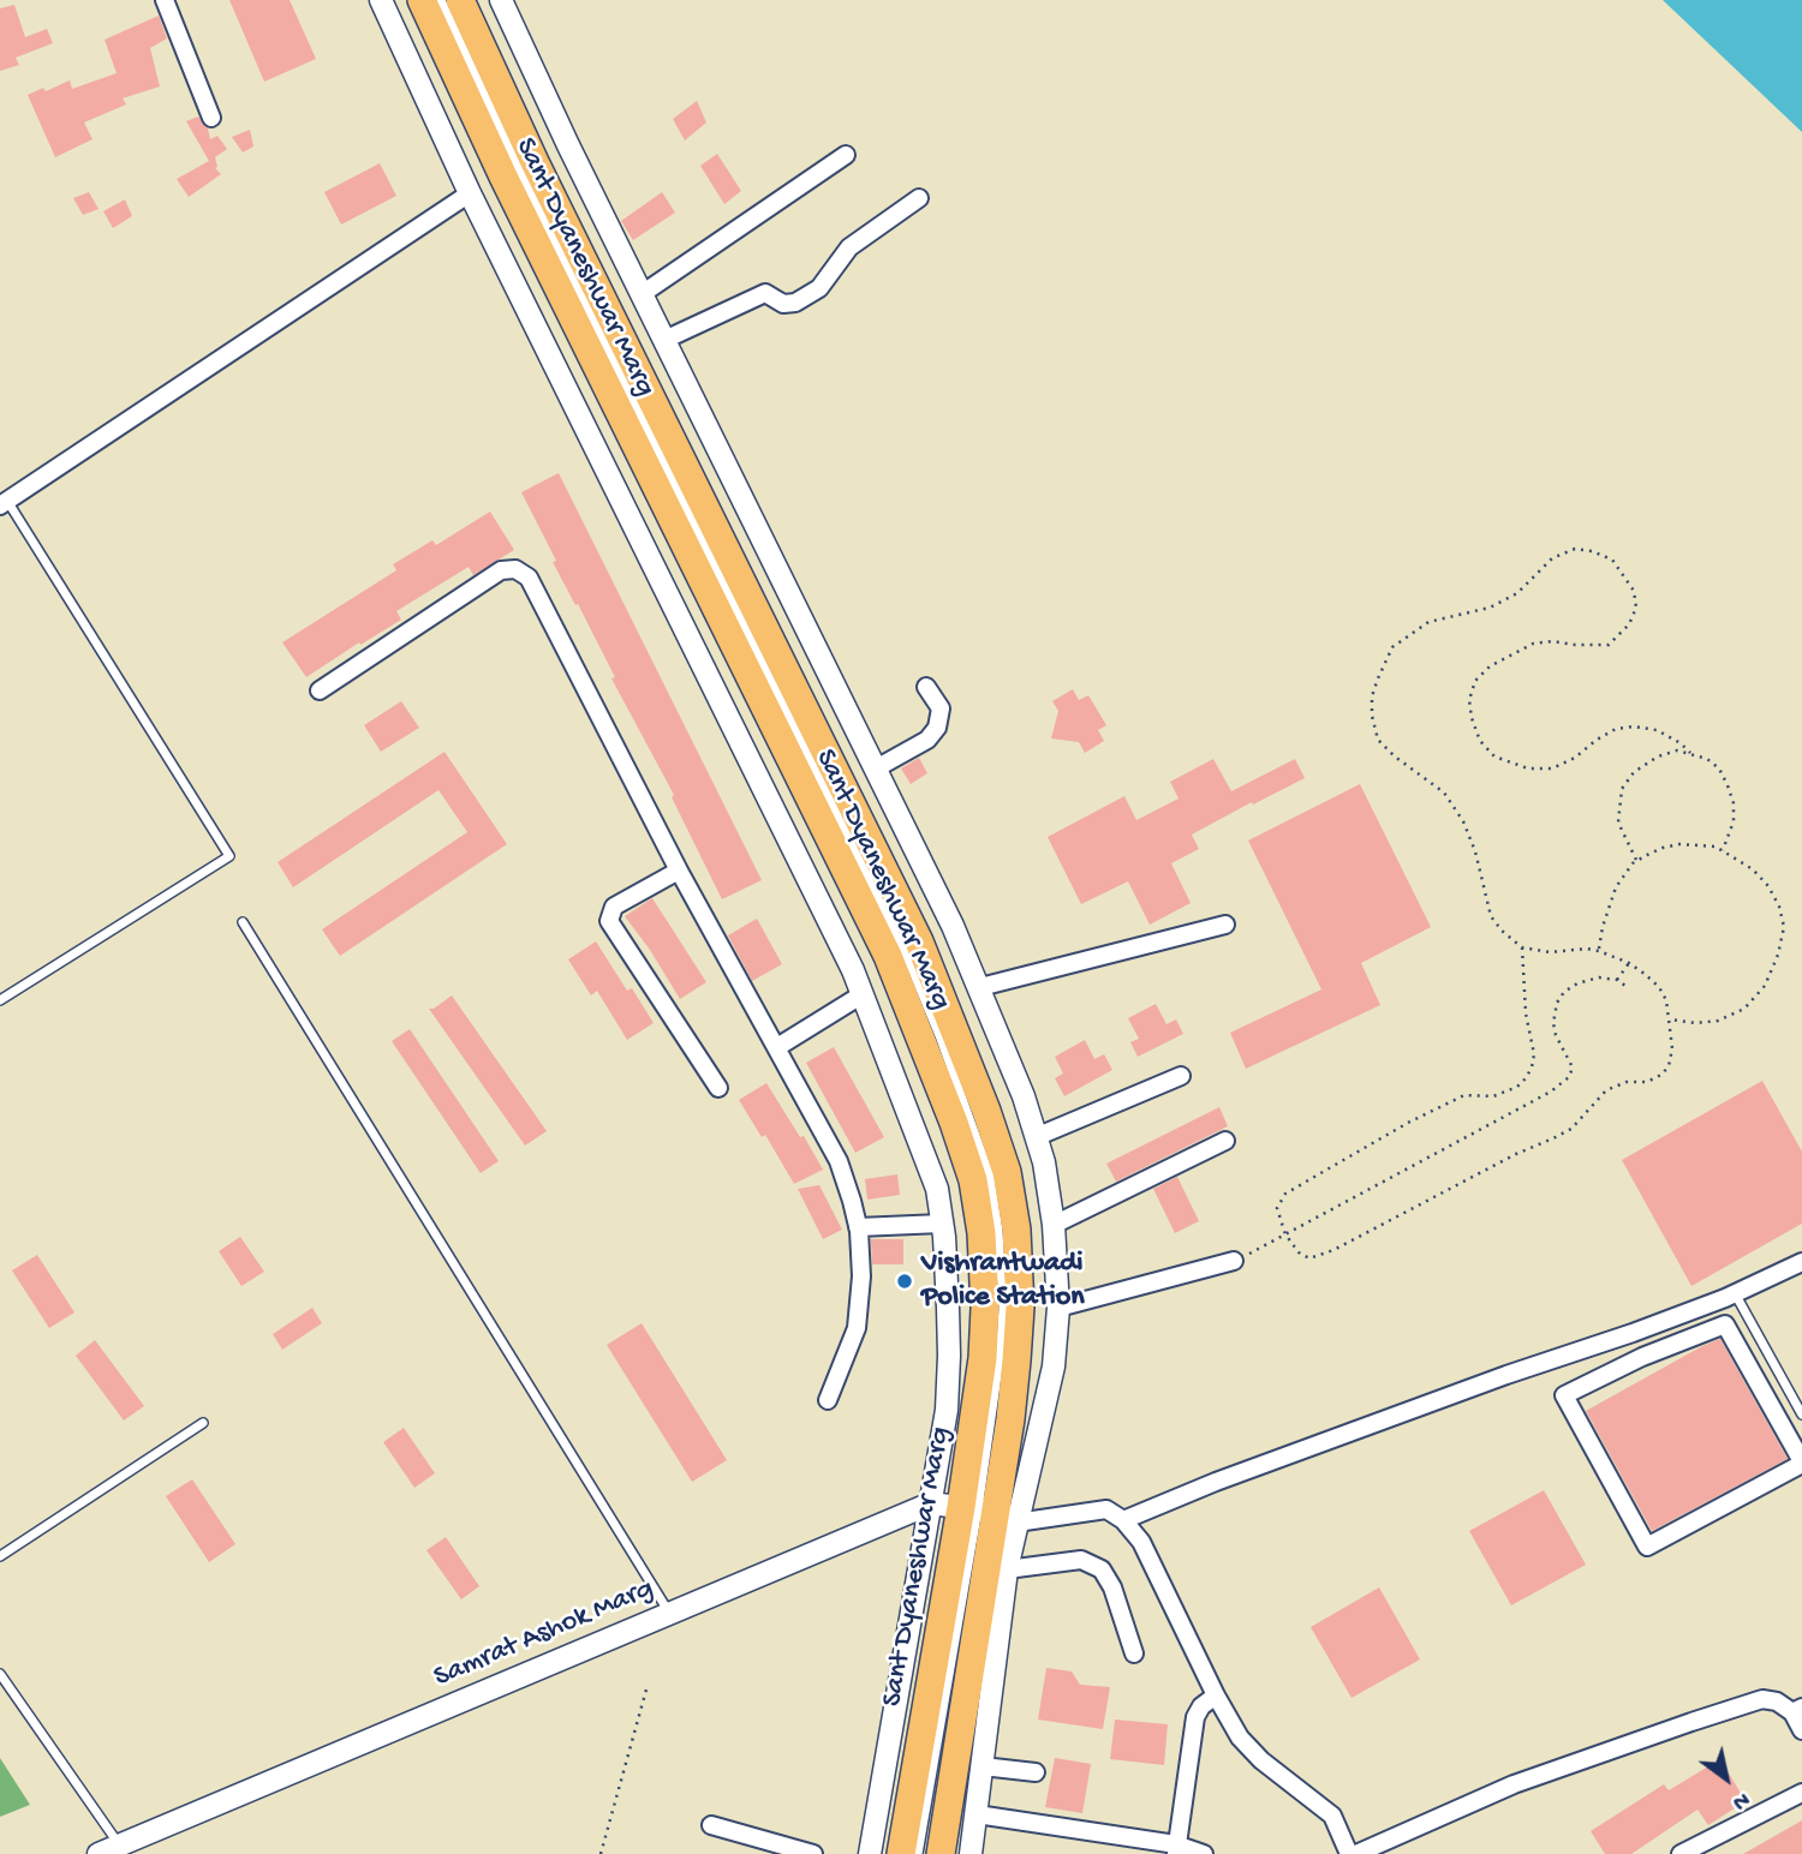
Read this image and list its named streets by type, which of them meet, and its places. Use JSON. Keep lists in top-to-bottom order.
{
  "streets": {
    "main road": ["Sant Dyaneshwar Marg"],
    "street": ["Samrat Ashok Marg"]
  },
  "crossings": [
    ["Sant Dyaneshwar Marg", "Samrat Ashok Marg"]
  ],
  "places": ["Vishrantwadi Police Station"],
  "north": "bottom right"
}
